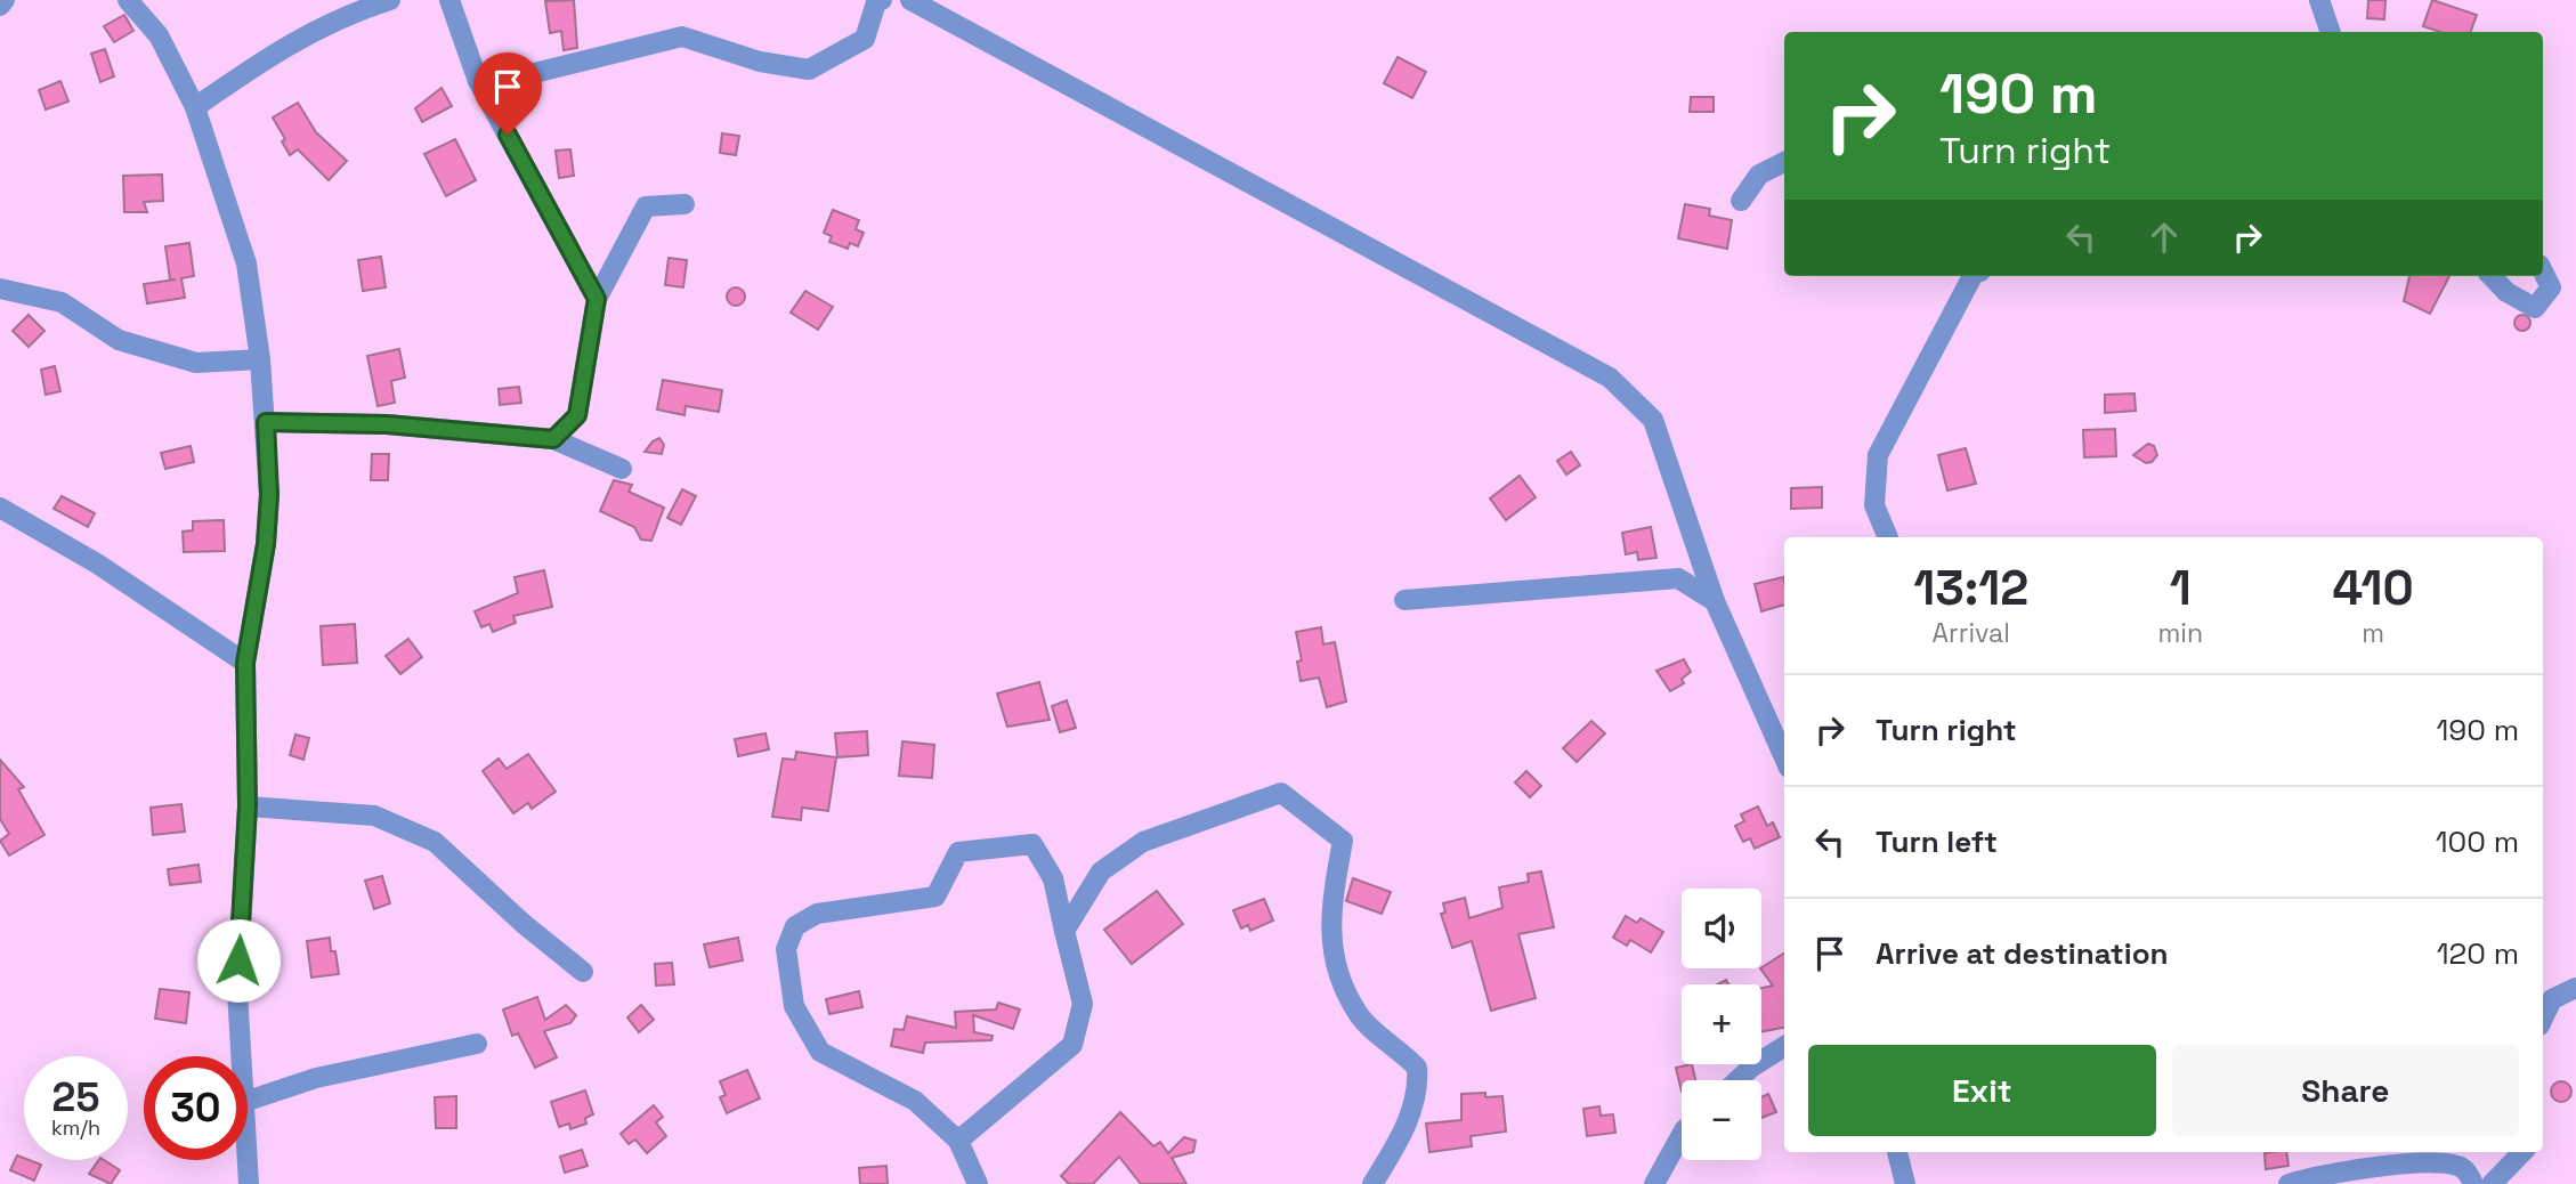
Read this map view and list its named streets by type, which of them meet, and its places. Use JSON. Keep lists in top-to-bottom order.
{
  "page": {
    "turn": ["190 m", "Turn right"],
    "eta": [
      "13:12",
      "Arrival",
      "1",
      "min",
      "410",
      "m"
    ],
    "list": [
      {
        "name": "Turn right",
        "value": "190 m"
      },
      {
        "name": "Turn left",
        "value": "100 m"
      },
      {
        "name": "Arrive at destination",
        "value": "120 m"
      }
    ],
    "map_buttons": ["+", "−"],
    "buttons": ["Exit", "Share"],
    "speed": "25 km/h",
    "limit": "30"
  }
}
